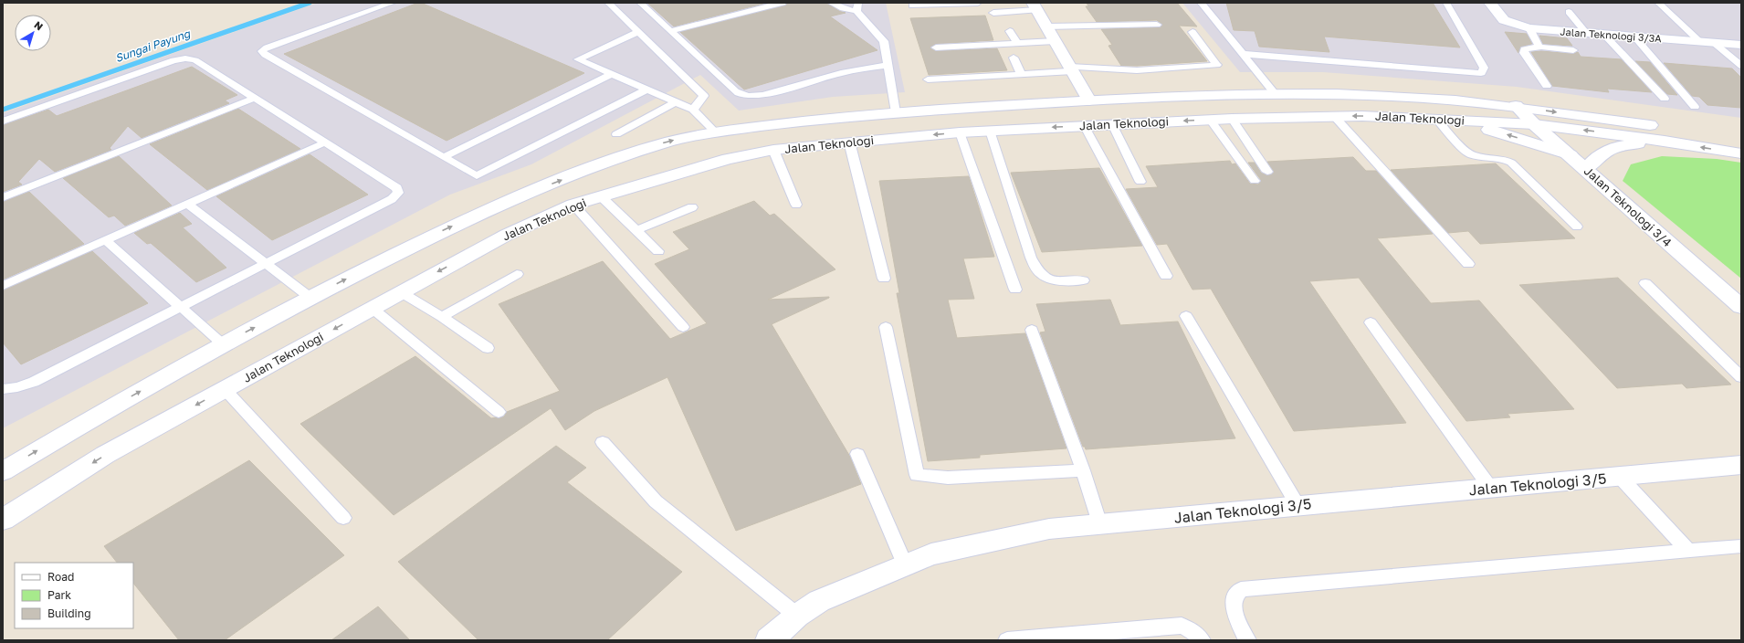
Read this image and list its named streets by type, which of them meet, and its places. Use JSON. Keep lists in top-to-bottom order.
{
  "streets": {
    "street": [
      "Jalan Teknologi 3/3A",
      "Jalan Teknologi",
      "Jalan Teknologi 3/4",
      "Jalan Teknologi 3/5"
    ]
  },
  "crossings": [
    ["Jalan Teknologi", "Jalan Teknologi 3/4"]
  ],
  "water": ["Sungai Payung"],
  "legend": ["Road", "Park", "Building"],
  "north": "top right"
}
